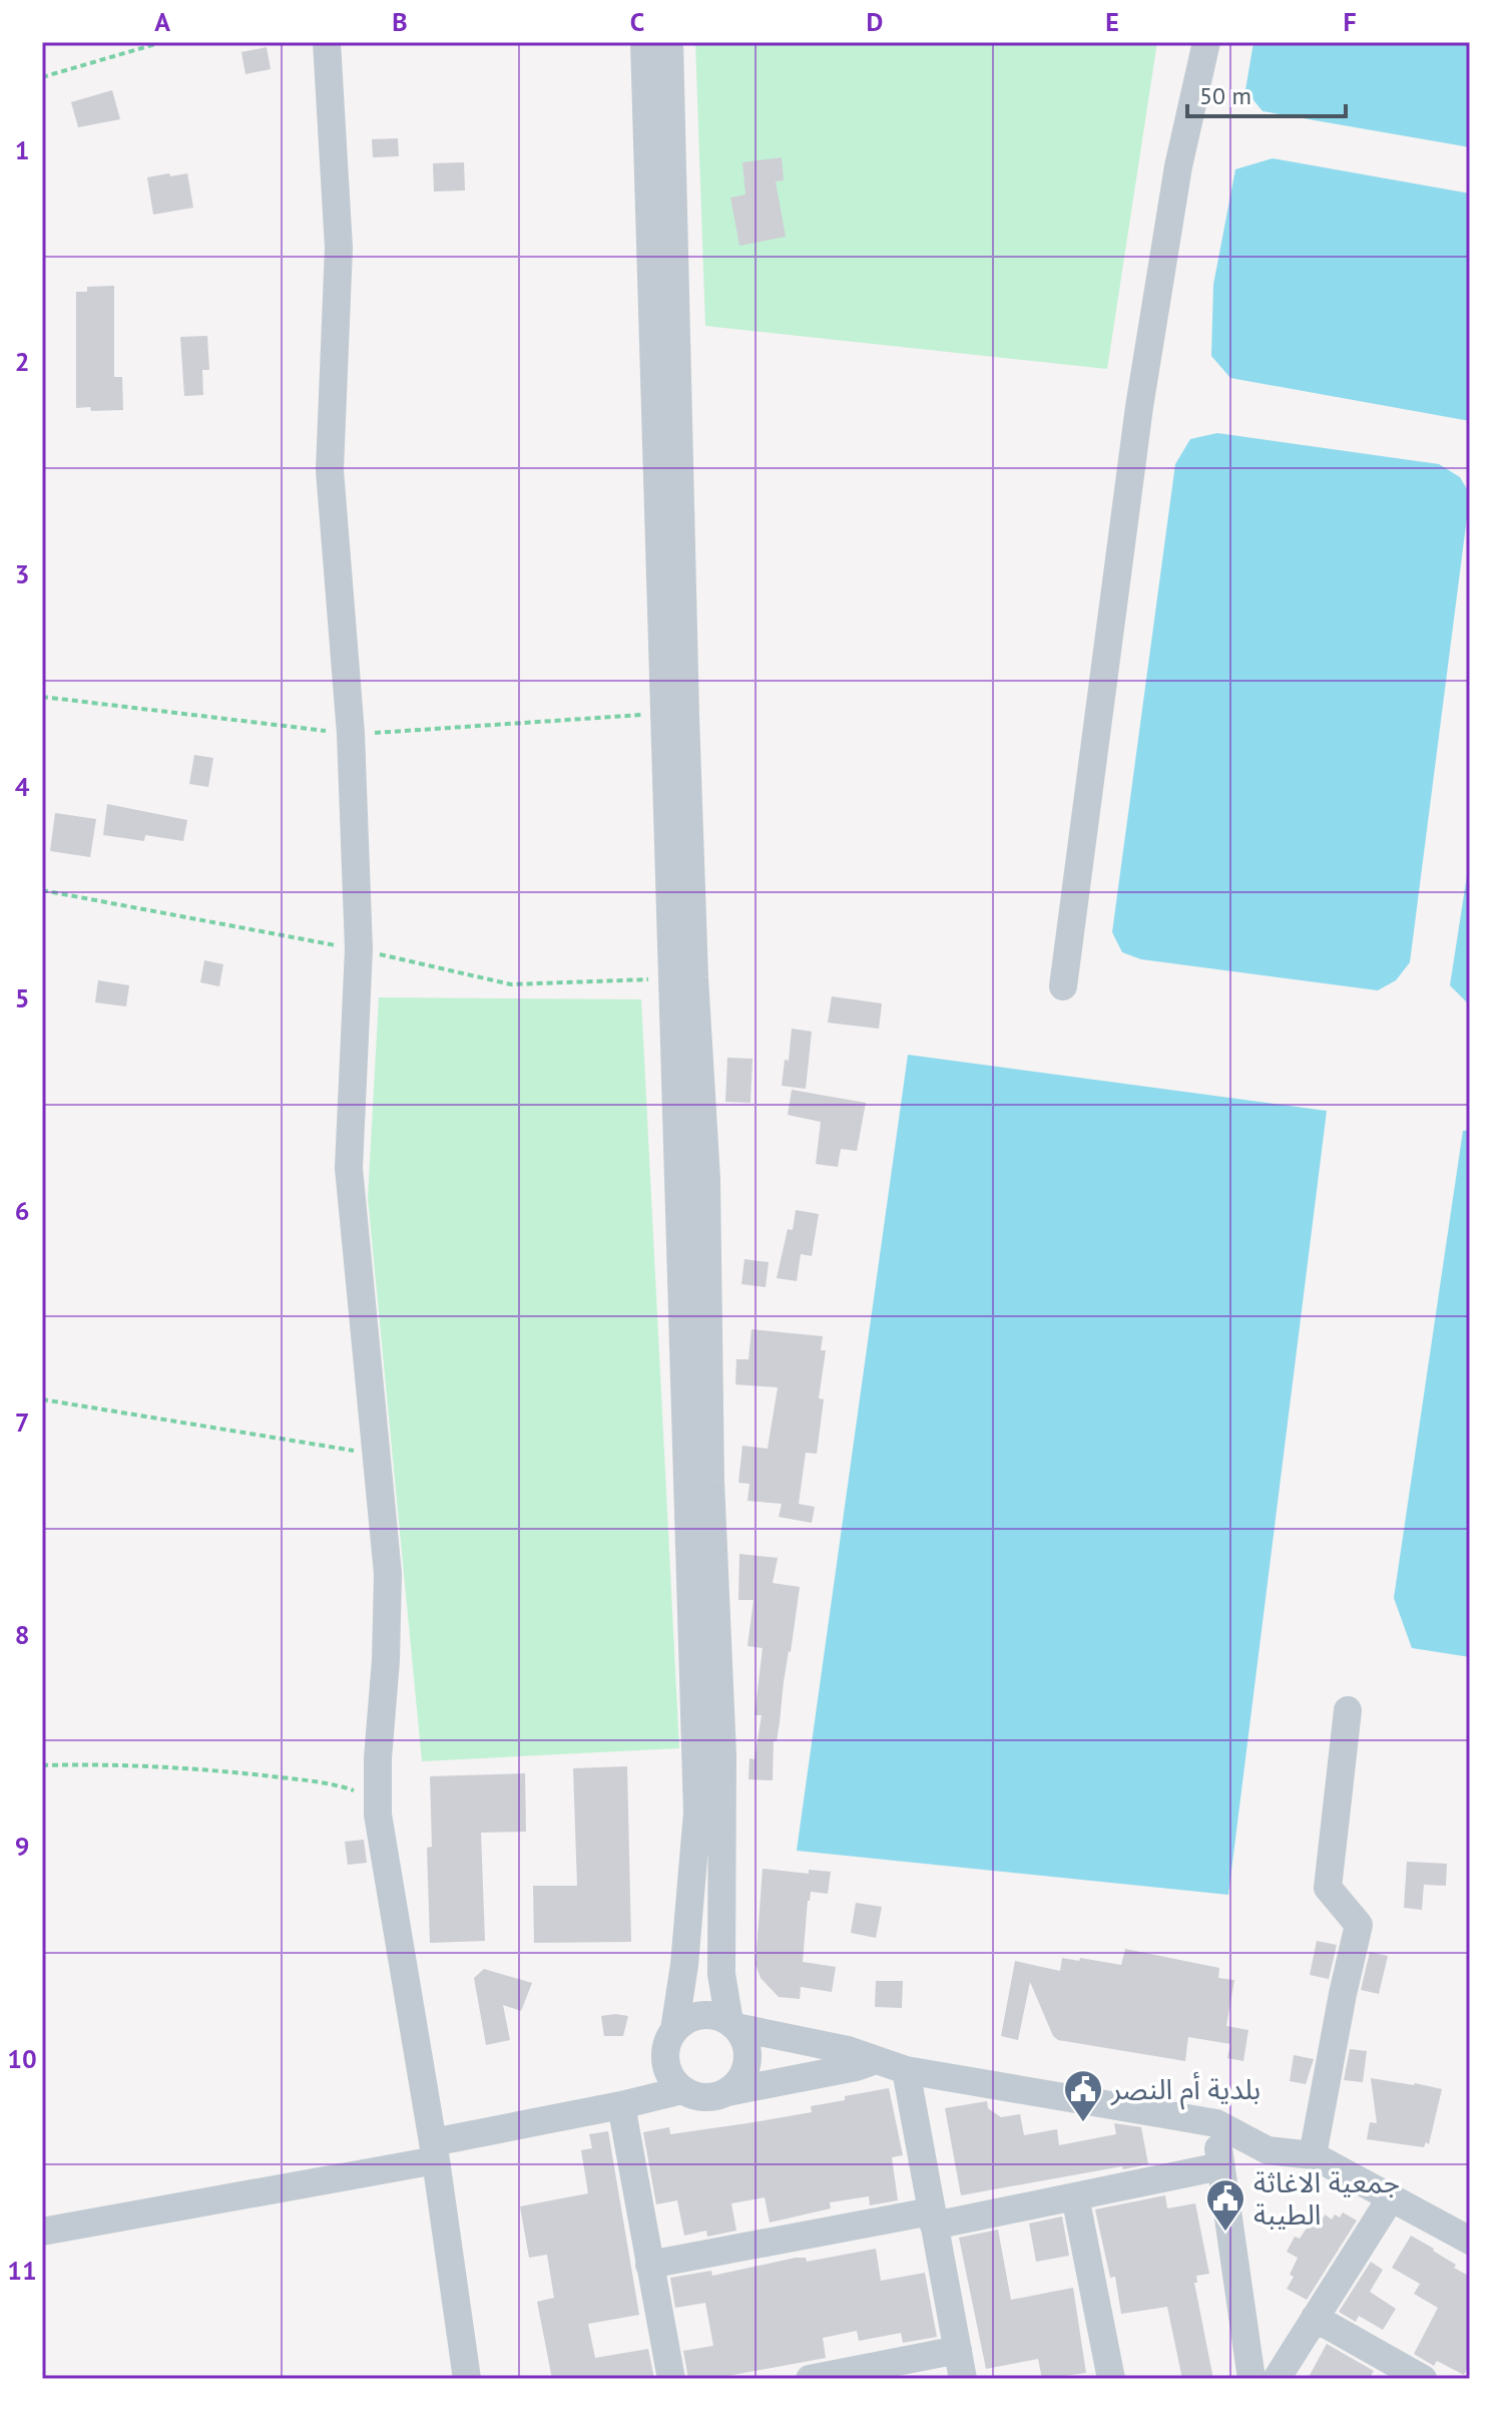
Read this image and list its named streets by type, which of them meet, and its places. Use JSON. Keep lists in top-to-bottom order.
{
  "places": {
    "public building": ["بلدية أم النصر", "جمعية الاغاثة الطيبة"]
  },
  "scale_bar": "50 m",
  "grid": {
    "columns": [
      "A",
      "B",
      "C",
      "D",
      "E",
      "F"
    ],
    "rows": [
      "1",
      "2",
      "3",
      "4",
      "5",
      "6",
      "7",
      "8",
      "9",
      "10",
      "11"
    ]
  }
}
